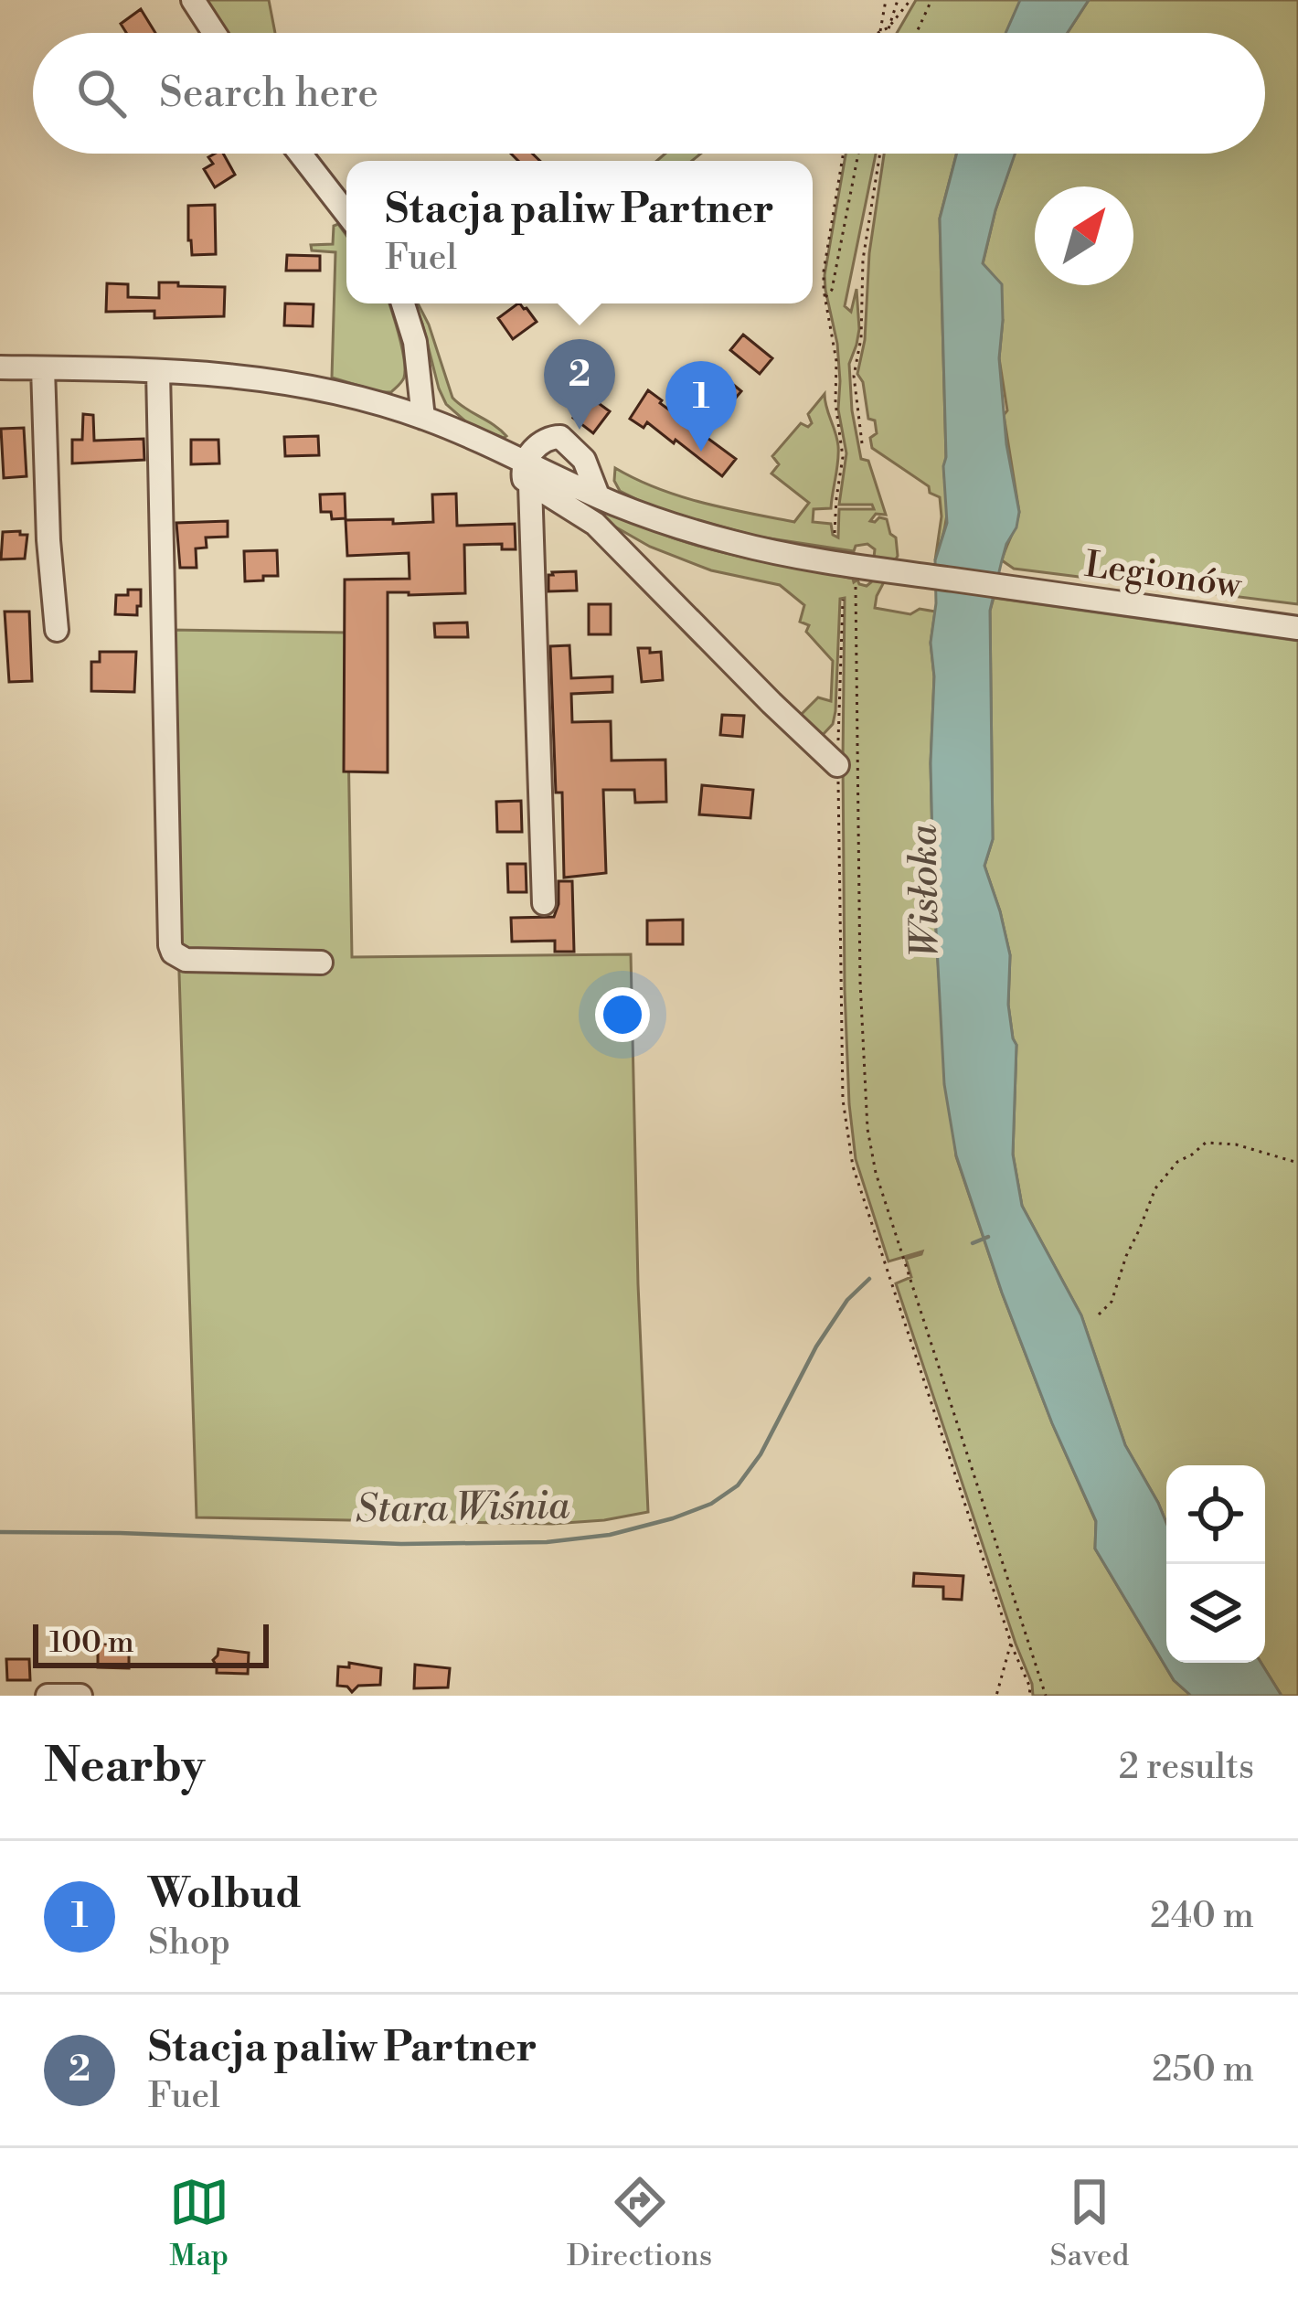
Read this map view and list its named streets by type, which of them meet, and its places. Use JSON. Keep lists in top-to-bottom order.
{
  "streets": {
    "street": ["Legionów"]
  },
  "water": ["Wisłoka", "Stara Wiśnia"],
  "scale_bar": "100 m",
  "north": "top right",
  "page": {
    "search": "Search here",
    "popup": ["Stacja paliw Partner", "Fuel"],
    "pins": ["2", "1"],
    "scale": "100 m",
    "heading": ["Nearby", "2 results"],
    "list": [
      {
        "mark": "1",
        "name": "Wolbud",
        "note": "Shop",
        "value": "240 m"
      },
      {
        "mark": "2",
        "name": "Stacja paliw Partner",
        "note": "Fuel",
        "value": "250 m"
      }
    ],
    "nav": ["Map", "Directions", "Saved"]
  }
}
